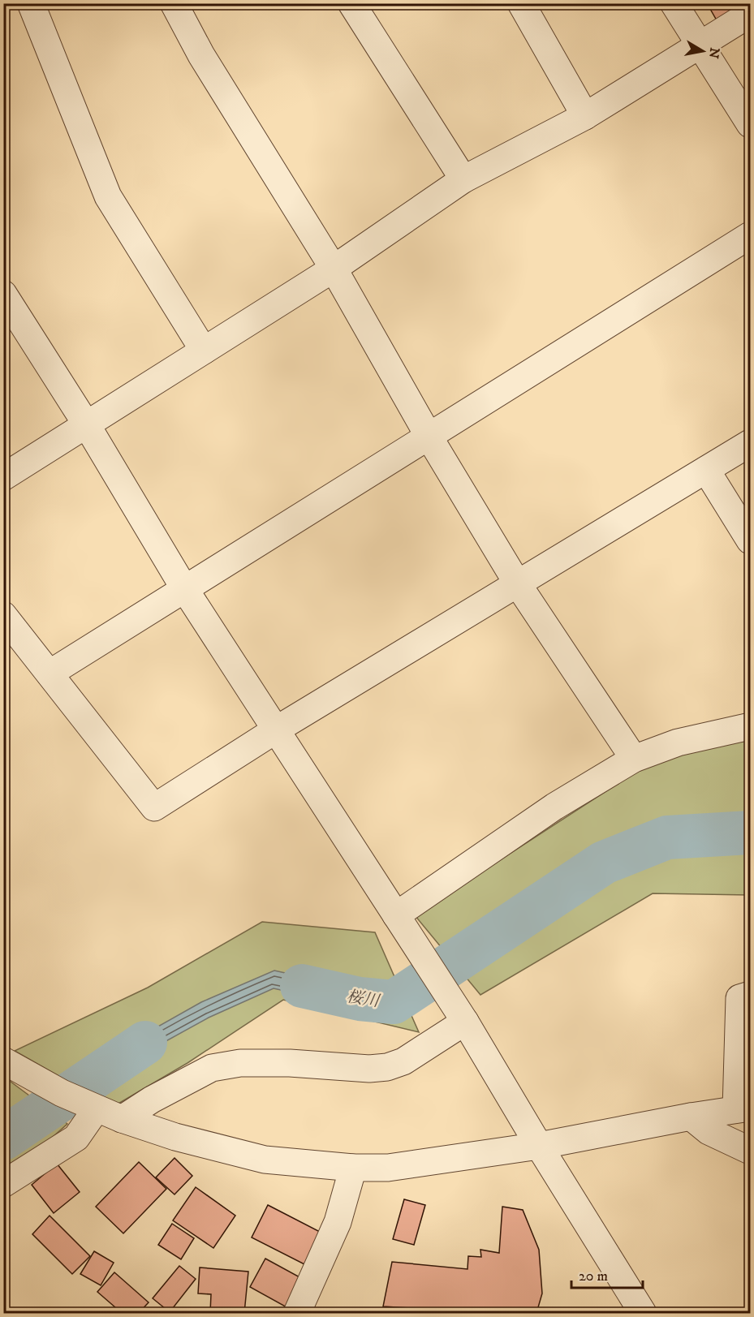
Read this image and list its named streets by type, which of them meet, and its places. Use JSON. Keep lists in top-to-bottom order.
{
  "water": ["桜川"],
  "scale_bar": "20 m",
  "north": "right"
}
